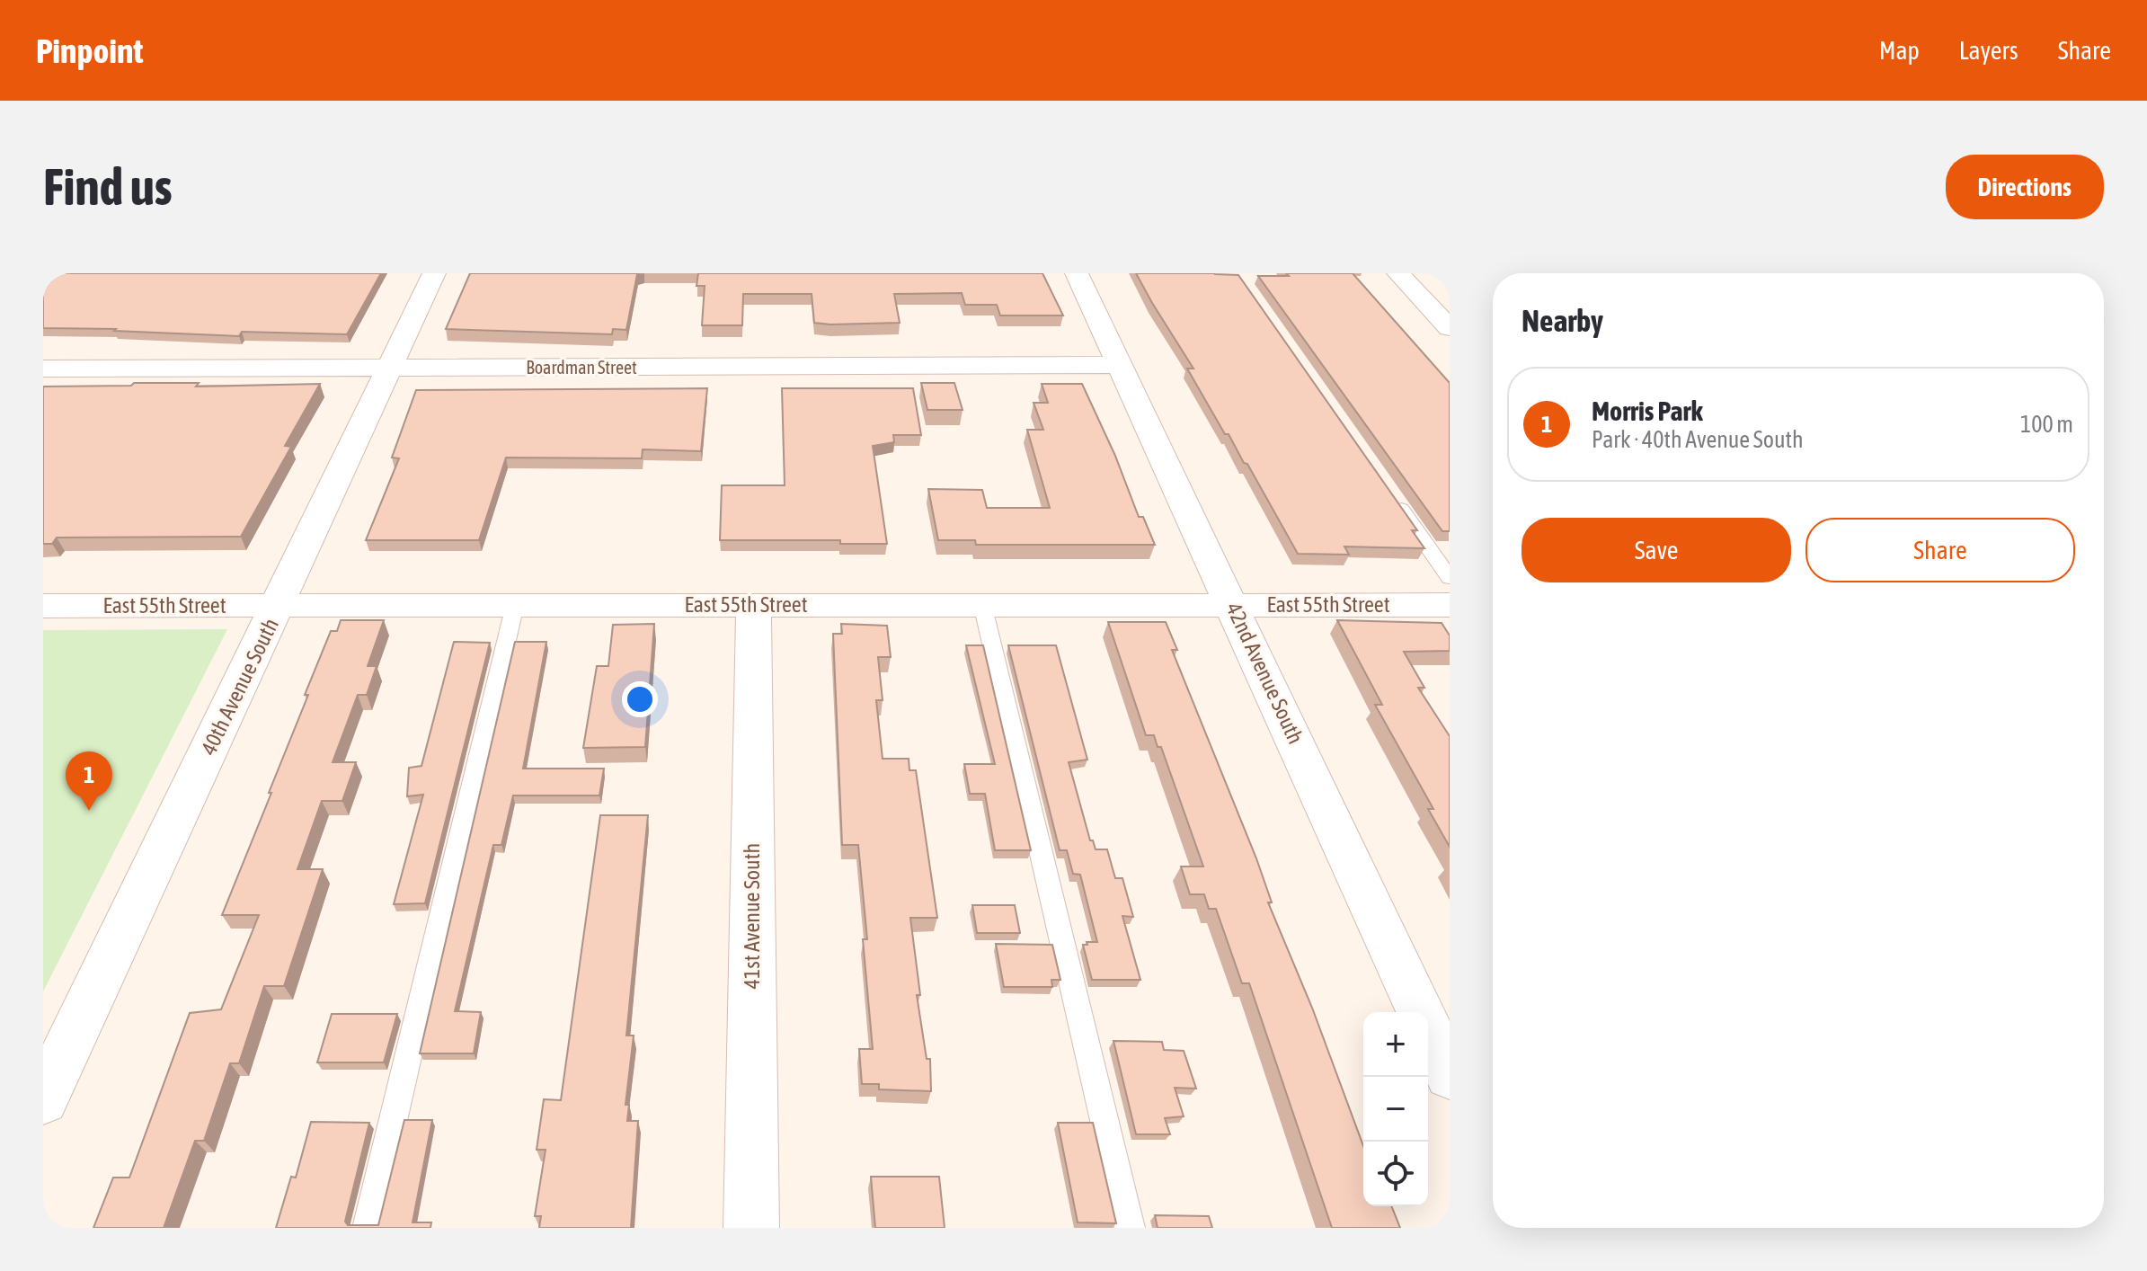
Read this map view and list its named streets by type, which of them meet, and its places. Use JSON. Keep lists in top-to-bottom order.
{
  "streets": {
    "street": [
      "Boardman Street",
      "East 55th Street",
      "42nd Avenue South",
      "40th Avenue South",
      "41st Avenue South"
    ]
  },
  "crossings": [
    ["Boardman Street", "42nd Avenue South"],
    ["Boardman Street", "40th Avenue South"],
    ["East 55th Street", "42nd Avenue South"],
    ["East 55th Street", "40th Avenue South"],
    ["East 55th Street", "41st Avenue South"]
  ],
  "page": {
    "header": "Pinpoint",
    "nav": ["Map", "Layers", "Share"],
    "buttons": [
      "Directions",
      ["Save", "Share"]
    ],
    "title": "Find us",
    "heading": "Nearby",
    "list": [
      {
        "mark": "1",
        "name": "Morris Park",
        "note": "Park · 40th Avenue South",
        "value": "100 m"
      }
    ],
    "pins": "1",
    "map_buttons": ["+", "−"]
  }
}
